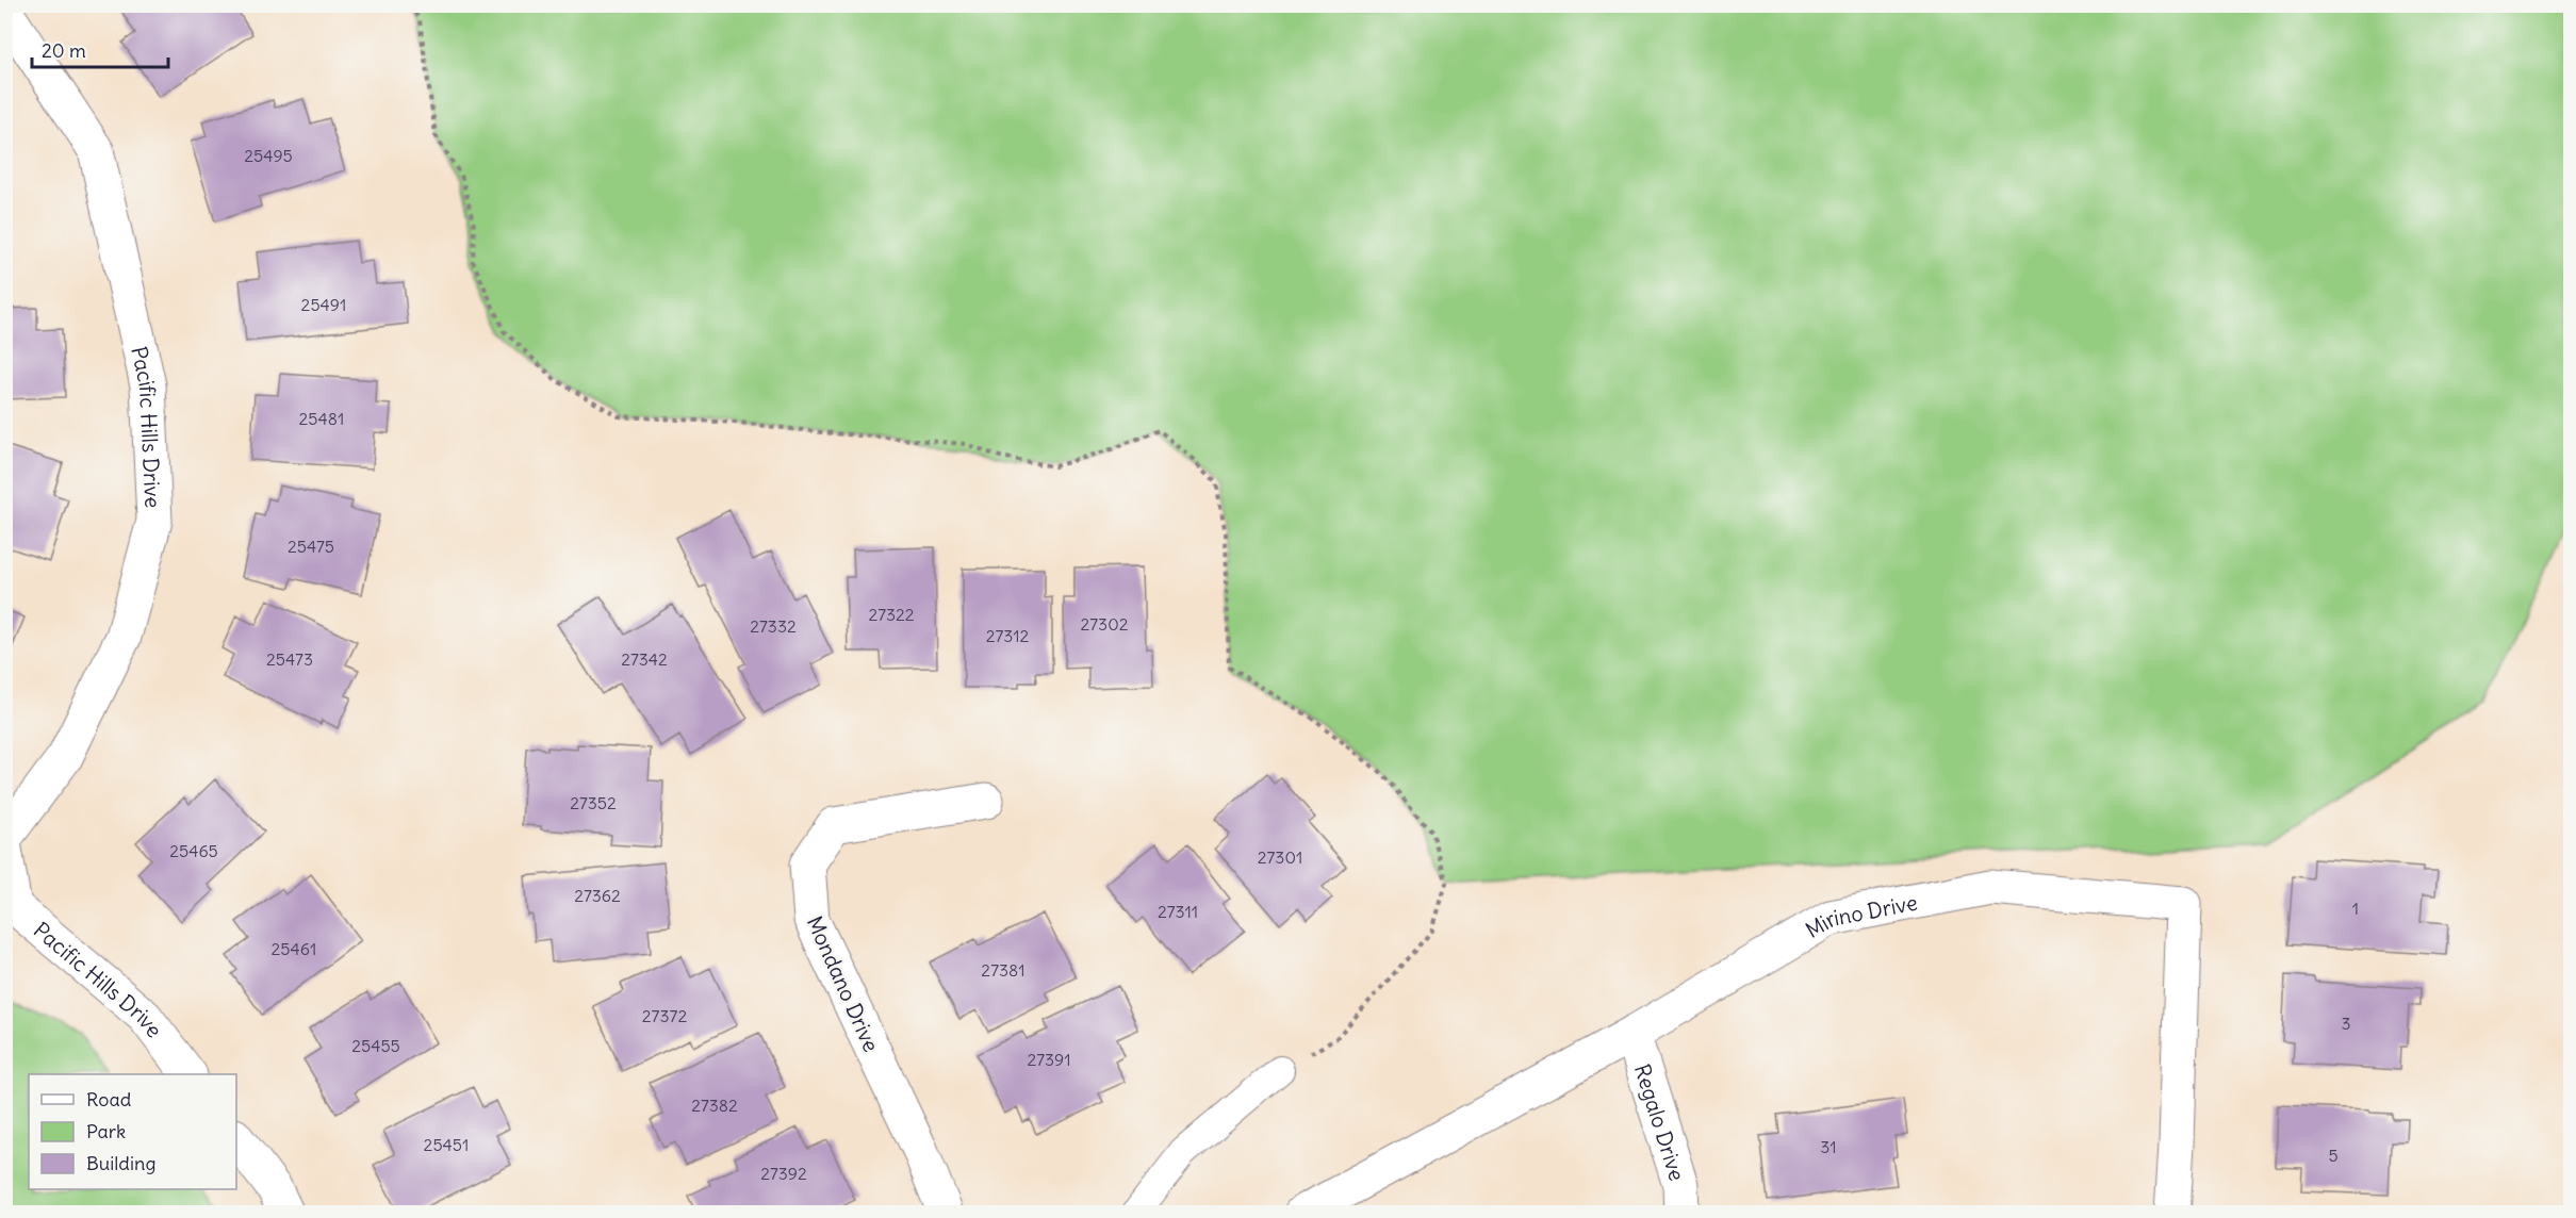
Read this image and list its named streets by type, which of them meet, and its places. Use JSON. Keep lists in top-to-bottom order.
{
  "streets": {
    "street": [
      "Pacific Hills Drive",
      "Mirino Drive",
      "Mondano Drive",
      "Regalo Drive"
    ]
  },
  "crossings": [
    ["Mirino Drive", "Regalo Drive"]
  ],
  "house_numbers": [
    "25495",
    "25491",
    "25481",
    "25475",
    "27322",
    "27302",
    "27332",
    "27312",
    "25473",
    "27342",
    "27352",
    "25465",
    "27301",
    "27362",
    "1",
    "27311",
    "25461",
    "27381",
    "27372",
    "3",
    "25455",
    "27391",
    "27382",
    "25451",
    "31",
    "5",
    "27392"
  ],
  "legend": ["Road", "Park", "Building"],
  "scale_bar": "20 m"
}
